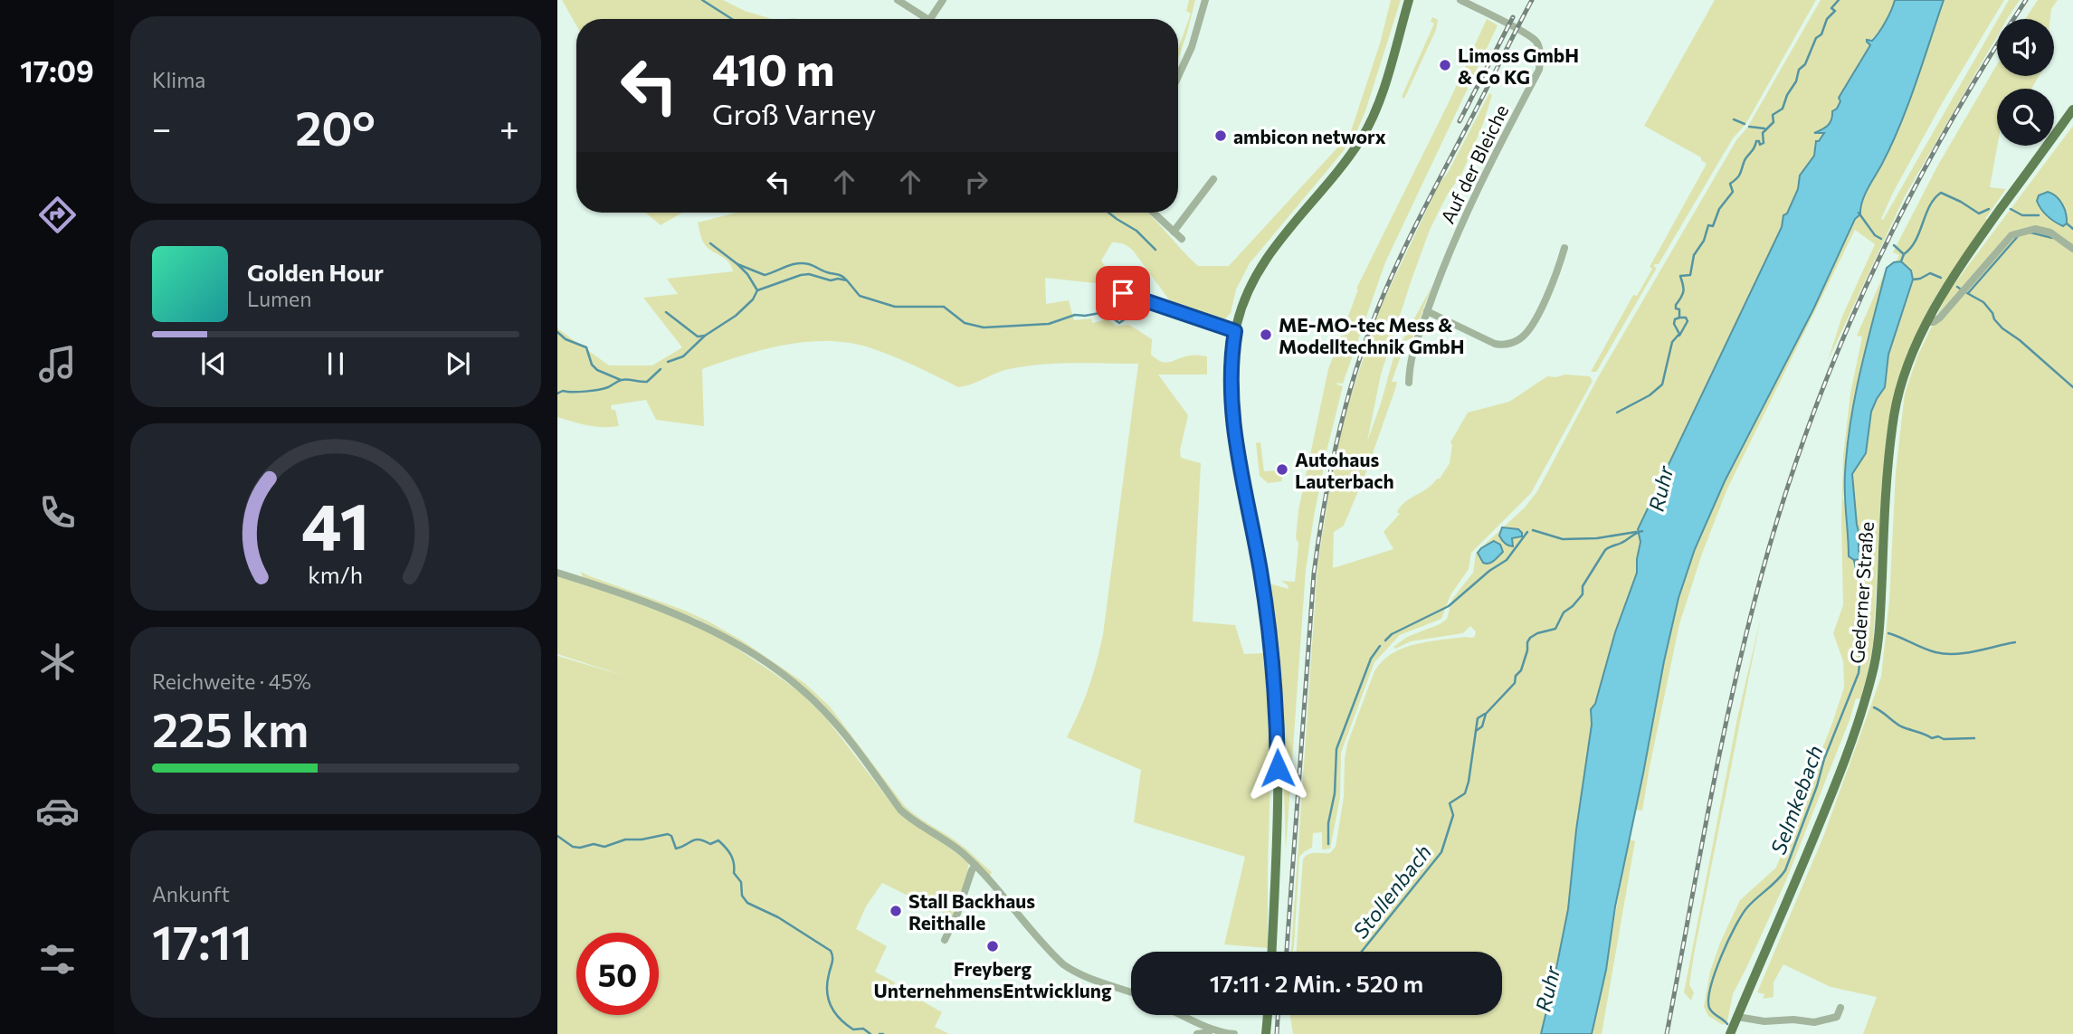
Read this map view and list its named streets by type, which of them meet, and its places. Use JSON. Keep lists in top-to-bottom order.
{
  "streets": {
    "main road": ["Gederner Straße"],
    "street": ["Auf der Bleiche"]
  },
  "water": ["Ruhr", "Selmkebach", "Stollenbach"],
  "places": [
    "Limoss GmbH & Co KG",
    "ambicon networx",
    "ME-MO-tec Mess & Modelltechnik GmbH",
    "Autohaus Lauterbach",
    "Stall Backhaus Reithalle",
    "Freyberg UnternehmensEntwicklung"
  ],
  "page": {
    "tabs": "17:09",
    "tile": [
      "Klima",
      ["Reichweite · 45%", "225 km"],
      ["Ankunft", "17:11"]
    ],
    "turn": ["410 m", "Groß Varney"],
    "heat": ["−", "20°", "+"],
    "song": ["Golden Hour", "Lumen"],
    "limit": "50",
    "trip": "17:11 · 2 Min. · 520 m",
    "gauge": ["41", "km/h"]
  }
}
